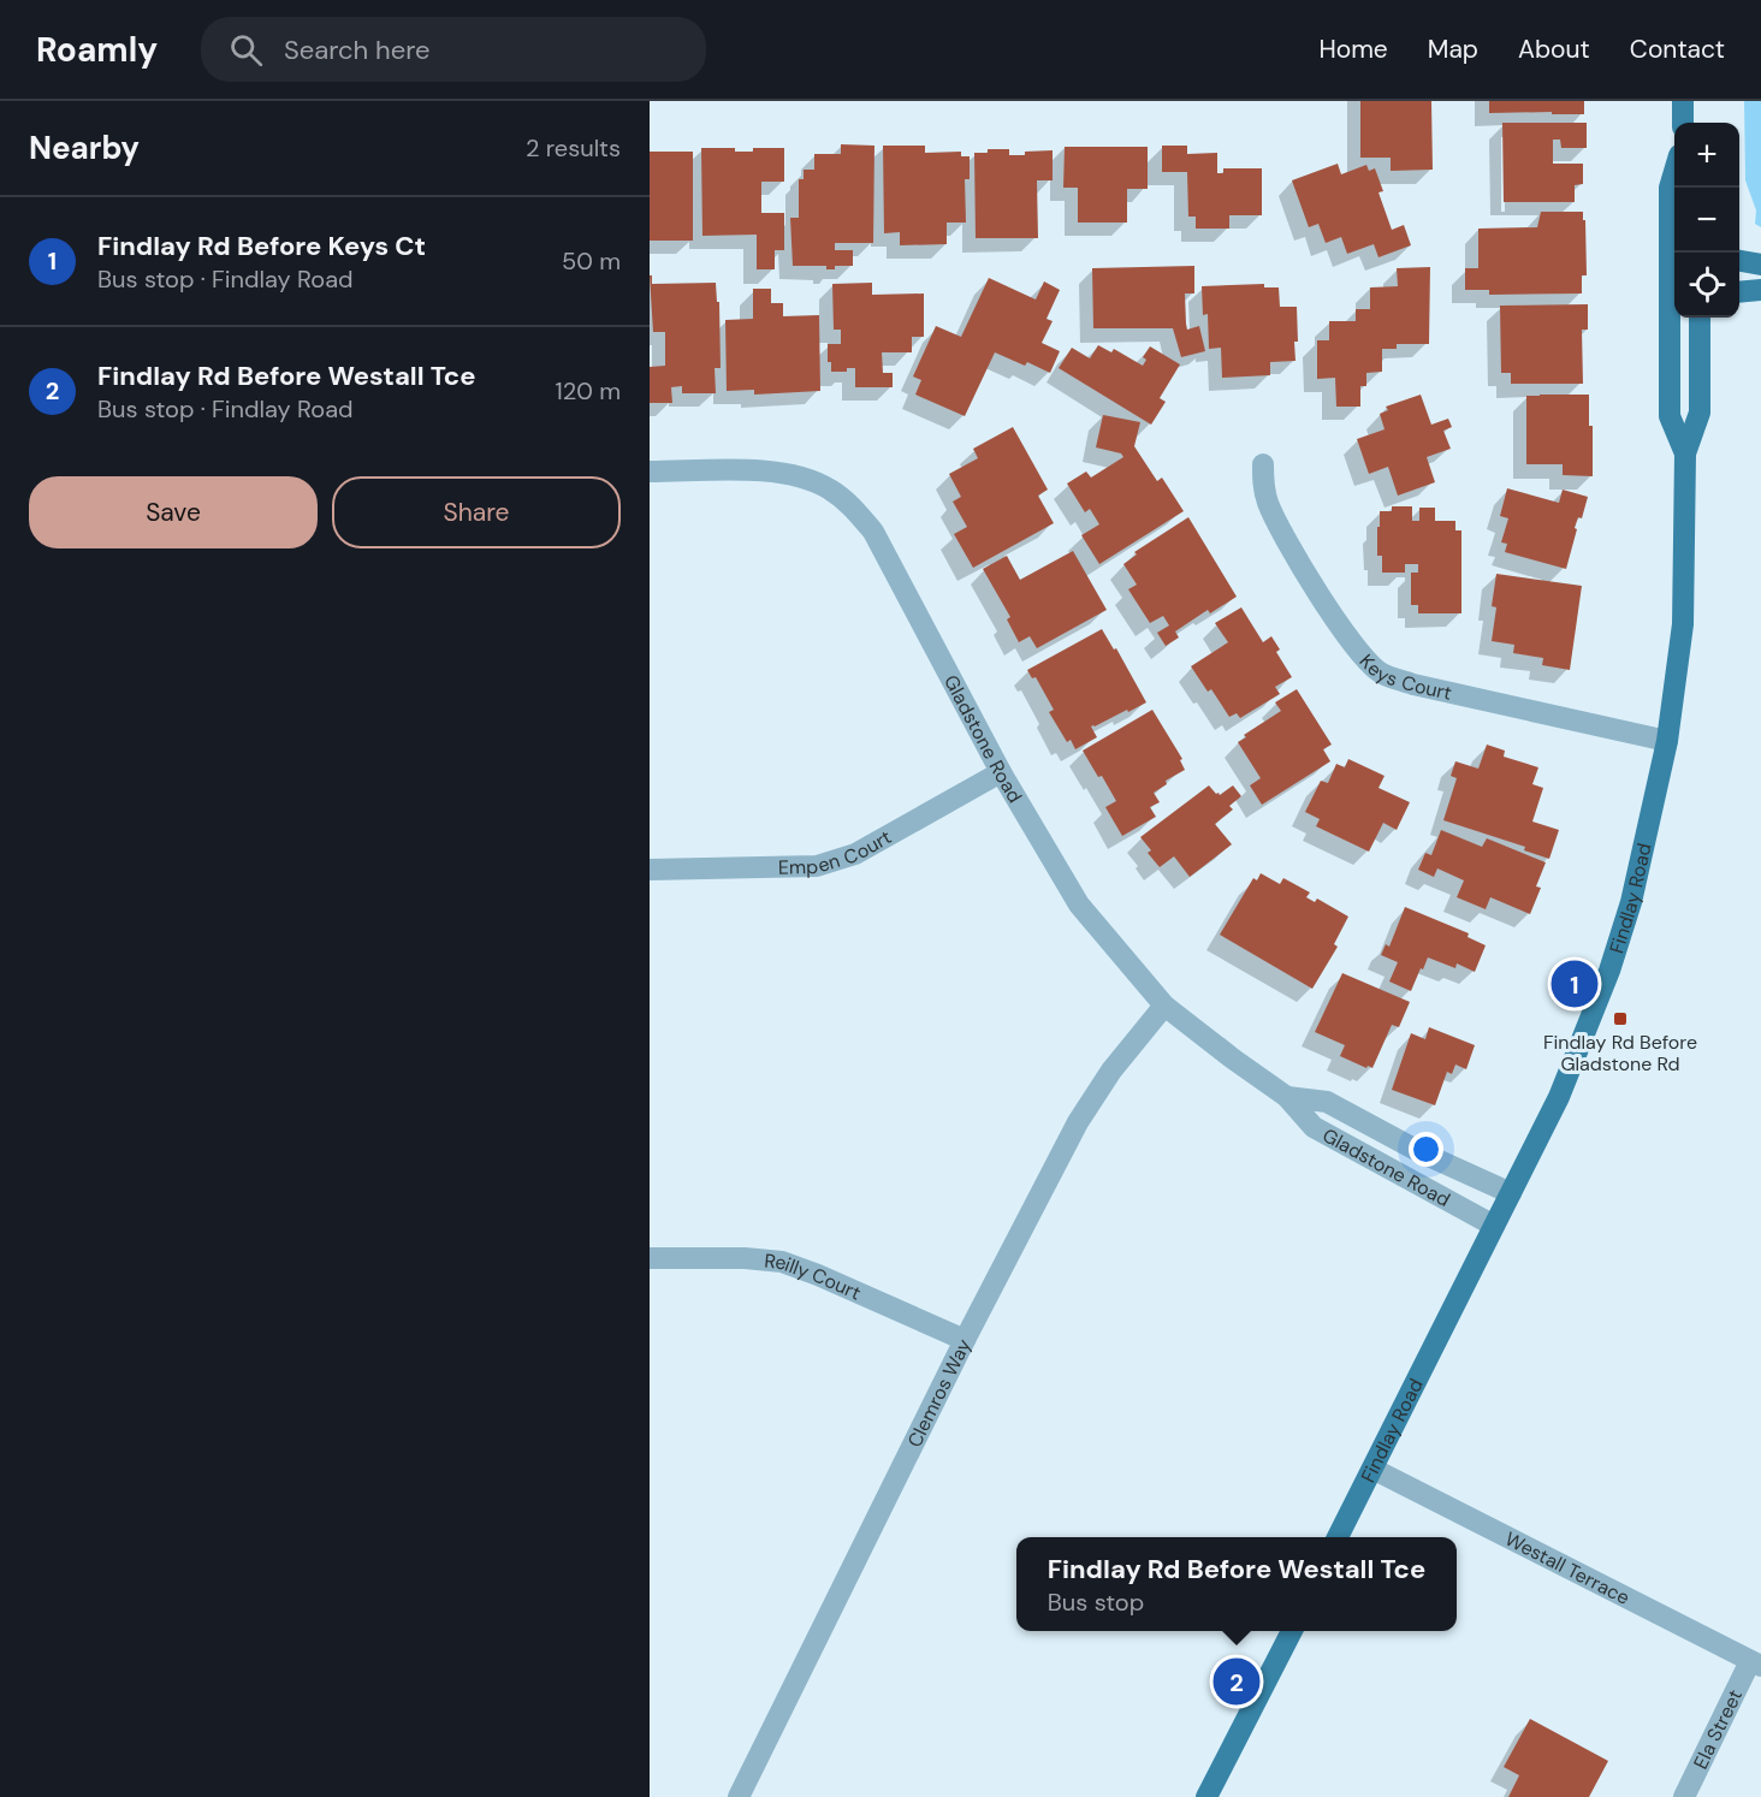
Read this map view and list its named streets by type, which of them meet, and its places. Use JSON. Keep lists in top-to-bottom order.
{
  "streets": {
    "main road": ["Findlay Road"],
    "street": [
      "Keys Court",
      "Gladstone Road",
      "Empen Court",
      "Reilly Court",
      "Clemros Way",
      "Westall Terrace",
      "Ela Street"
    ]
  },
  "crossings": [
    ["Keys Court", "Findlay Road"],
    ["Gladstone Road", "Empen Court"],
    ["Gladstone Road", "Findlay Road"],
    ["Gladstone Road", "Clemros Way"],
    ["Findlay Road", "Westall Terrace"],
    ["Reilly Court", "Clemros Way"],
    ["Westall Terrace", "Ela Street"]
  ],
  "places": {
    "transit": ["Findlay Rd Before Gladstone Rd"]
  },
  "page": {
    "header": "Roamly",
    "search": "Search here",
    "nav": [
      "Home",
      "Map",
      "About",
      "Contact"
    ],
    "heading": ["Nearby", "2 results"],
    "map_buttons": ["+", "−"],
    "list": [
      {
        "mark": "1",
        "name": "Findlay Rd Before Keys Ct",
        "note": "Bus stop · Findlay Road",
        "value": "50 m"
      },
      {
        "mark": "2",
        "name": "Findlay Rd Before Westall Tce",
        "note": "Bus stop · Findlay Road",
        "value": "120 m"
      }
    ],
    "buttons": ["Save", "Share"],
    "pins": ["1", "2"],
    "popup": ["Findlay Rd Before Westall Tce", "Bus stop"]
  }
}
